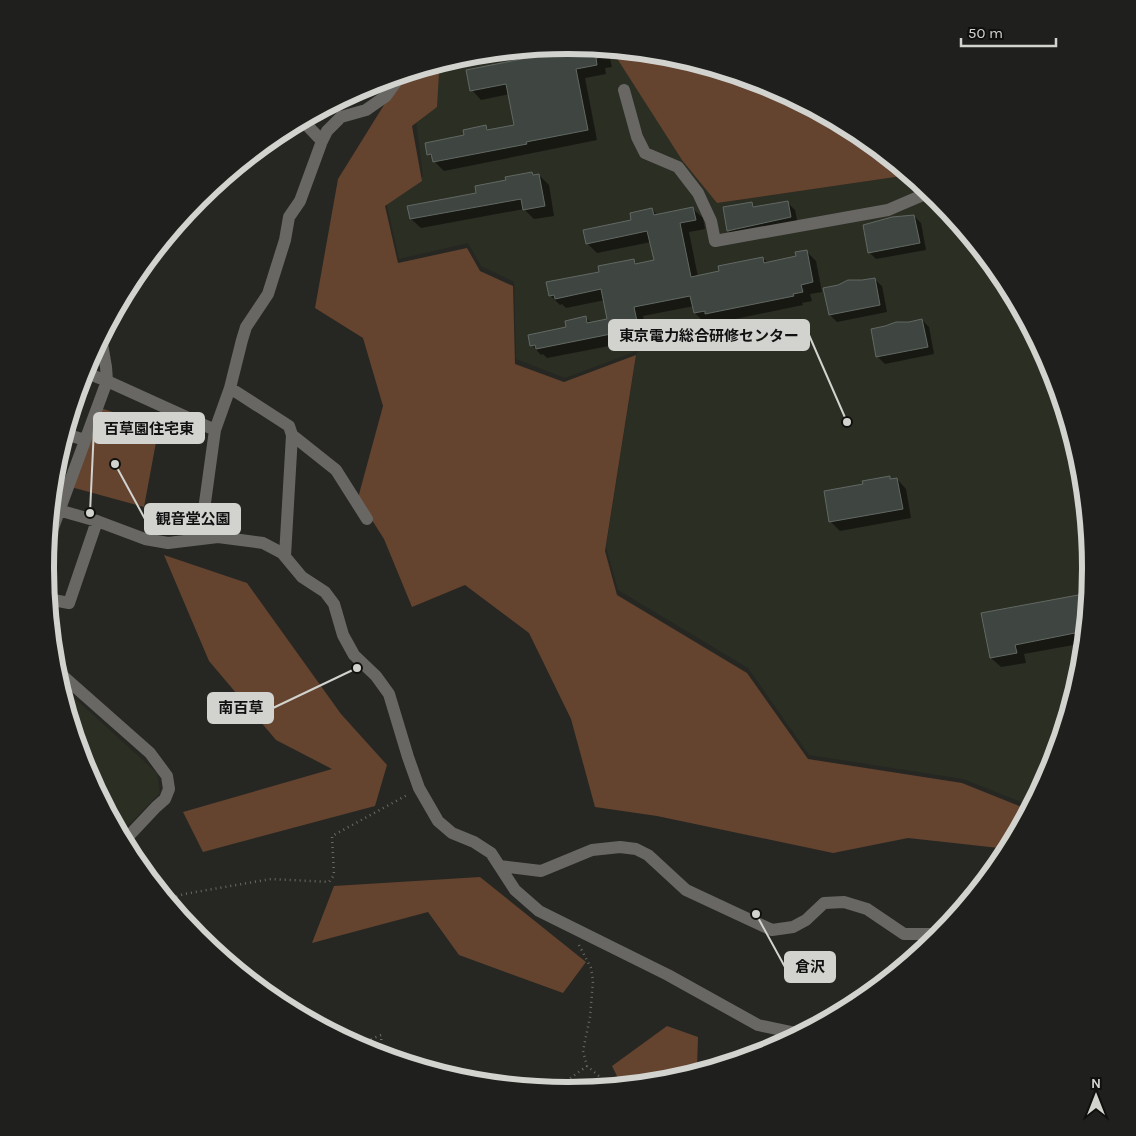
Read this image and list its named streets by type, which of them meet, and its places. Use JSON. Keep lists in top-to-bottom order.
{
  "places": [
    "東京電力総合研修センター",
    "観音堂公園",
    "百草園住宅東",
    "南百草",
    "倉沢"
  ],
  "scale_bar": "50 m",
  "north": "top"
}
